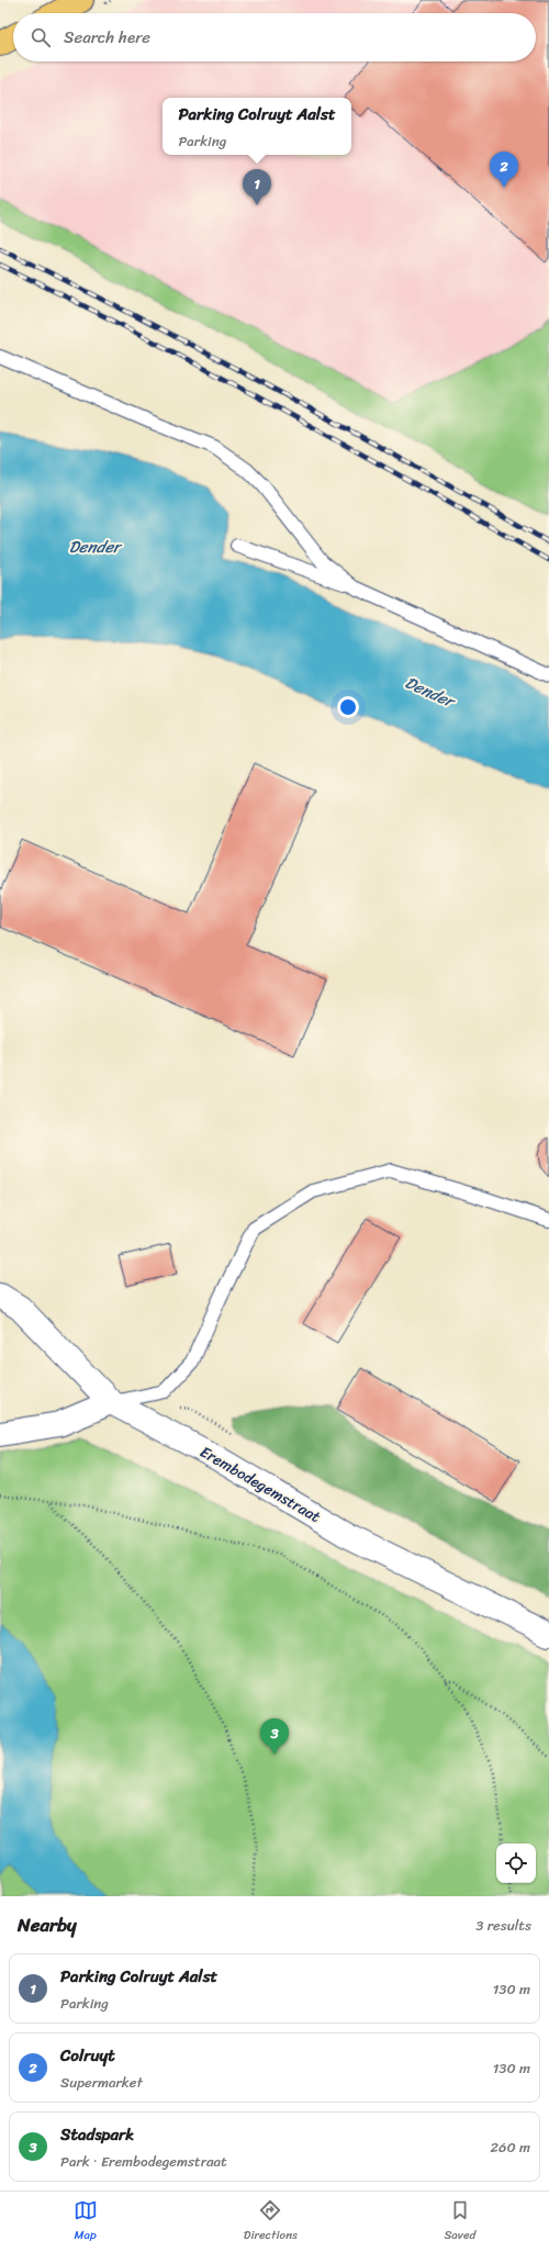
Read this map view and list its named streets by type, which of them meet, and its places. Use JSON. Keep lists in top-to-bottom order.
{
  "streets": {
    "street": ["Erembodegemstraat"]
  },
  "water": ["Dender"],
  "page": {
    "search": "Search here",
    "popup": ["Parking Colruyt Aalst", "Parking"],
    "pins": ["2", "1", "3"],
    "heading": ["Nearby", "3 results"],
    "list": [
      {
        "mark": "1",
        "name": "Parking Colruyt Aalst",
        "note": "Parking",
        "value": "130 m"
      },
      {
        "mark": "2",
        "name": "Colruyt",
        "note": "Supermarket",
        "value": "130 m"
      },
      {
        "mark": "3",
        "name": "Stadspark",
        "note": "Park · Erembodegemstraat",
        "value": "260 m"
      }
    ],
    "nav": ["Map", "Directions", "Saved"]
  }
}
